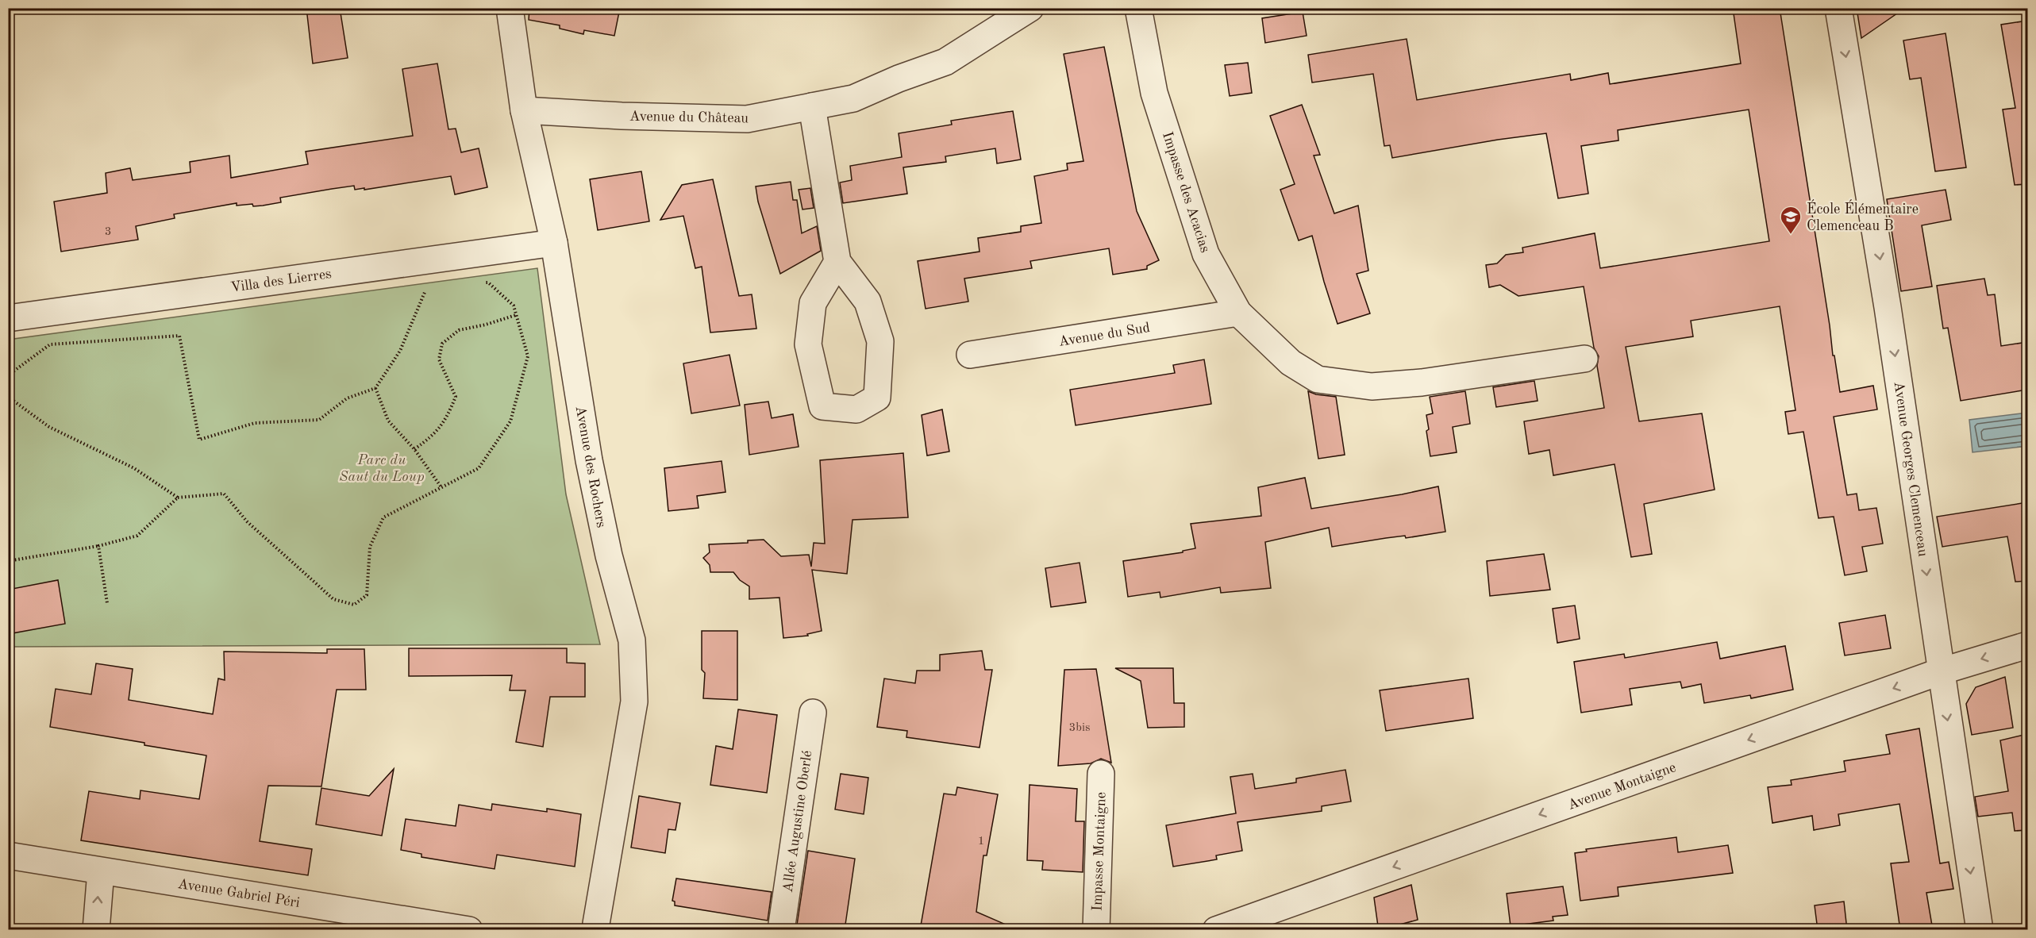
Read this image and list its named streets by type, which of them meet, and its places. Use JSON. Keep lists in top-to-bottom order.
{
  "streets": {
    "street": [
      "Avenue du Château",
      "Impasse des Acacias",
      "Villa des Lierres",
      "Avenue du Sud",
      "Avenue des Rochers",
      "Avenue Georges Clemenceau",
      "Avenue Montaigne",
      "Allée Augustine Oberlé",
      "Impasse Montaigne",
      "Avenue Gabriel Péri"
    ]
  },
  "crossings": [
    ["Avenue du Château", "Avenue des Rochers"],
    ["Impasse des Acacias", "Avenue du Sud"],
    ["Villa des Lierres", "Avenue des Rochers"],
    ["Avenue Georges Clemenceau", "Avenue Montaigne"]
  ],
  "one_way": ["Avenue Georges Clemenceau", "Avenue Montaigne"],
  "parks": ["Parc du Saut du Loup"],
  "places": {
    "school or university": ["École Élémentaire Clemenceau B"]
  },
  "house_numbers": ["3", "3bis", "1"]
}
